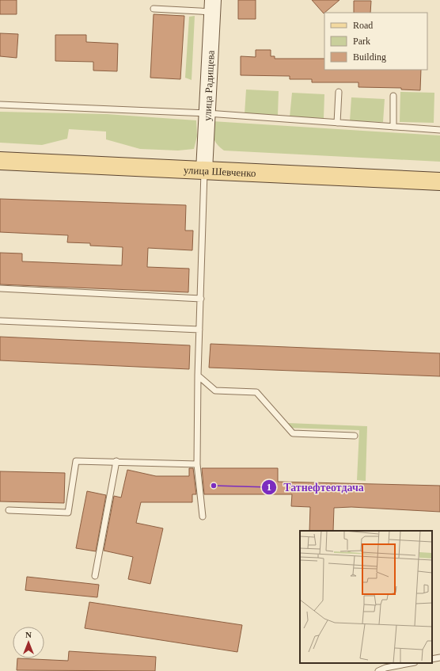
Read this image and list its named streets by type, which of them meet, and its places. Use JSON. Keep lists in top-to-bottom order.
{
  "streets": {
    "main road": ["улица Шевченко"],
    "street": ["улица Радищева"]
  },
  "crossings": [
    ["улица Радищева", "улица Шевченко"]
  ],
  "places": ["Татнефтеотдача"],
  "legend": ["Road", "Park", "Building"],
  "north": "top"
}
